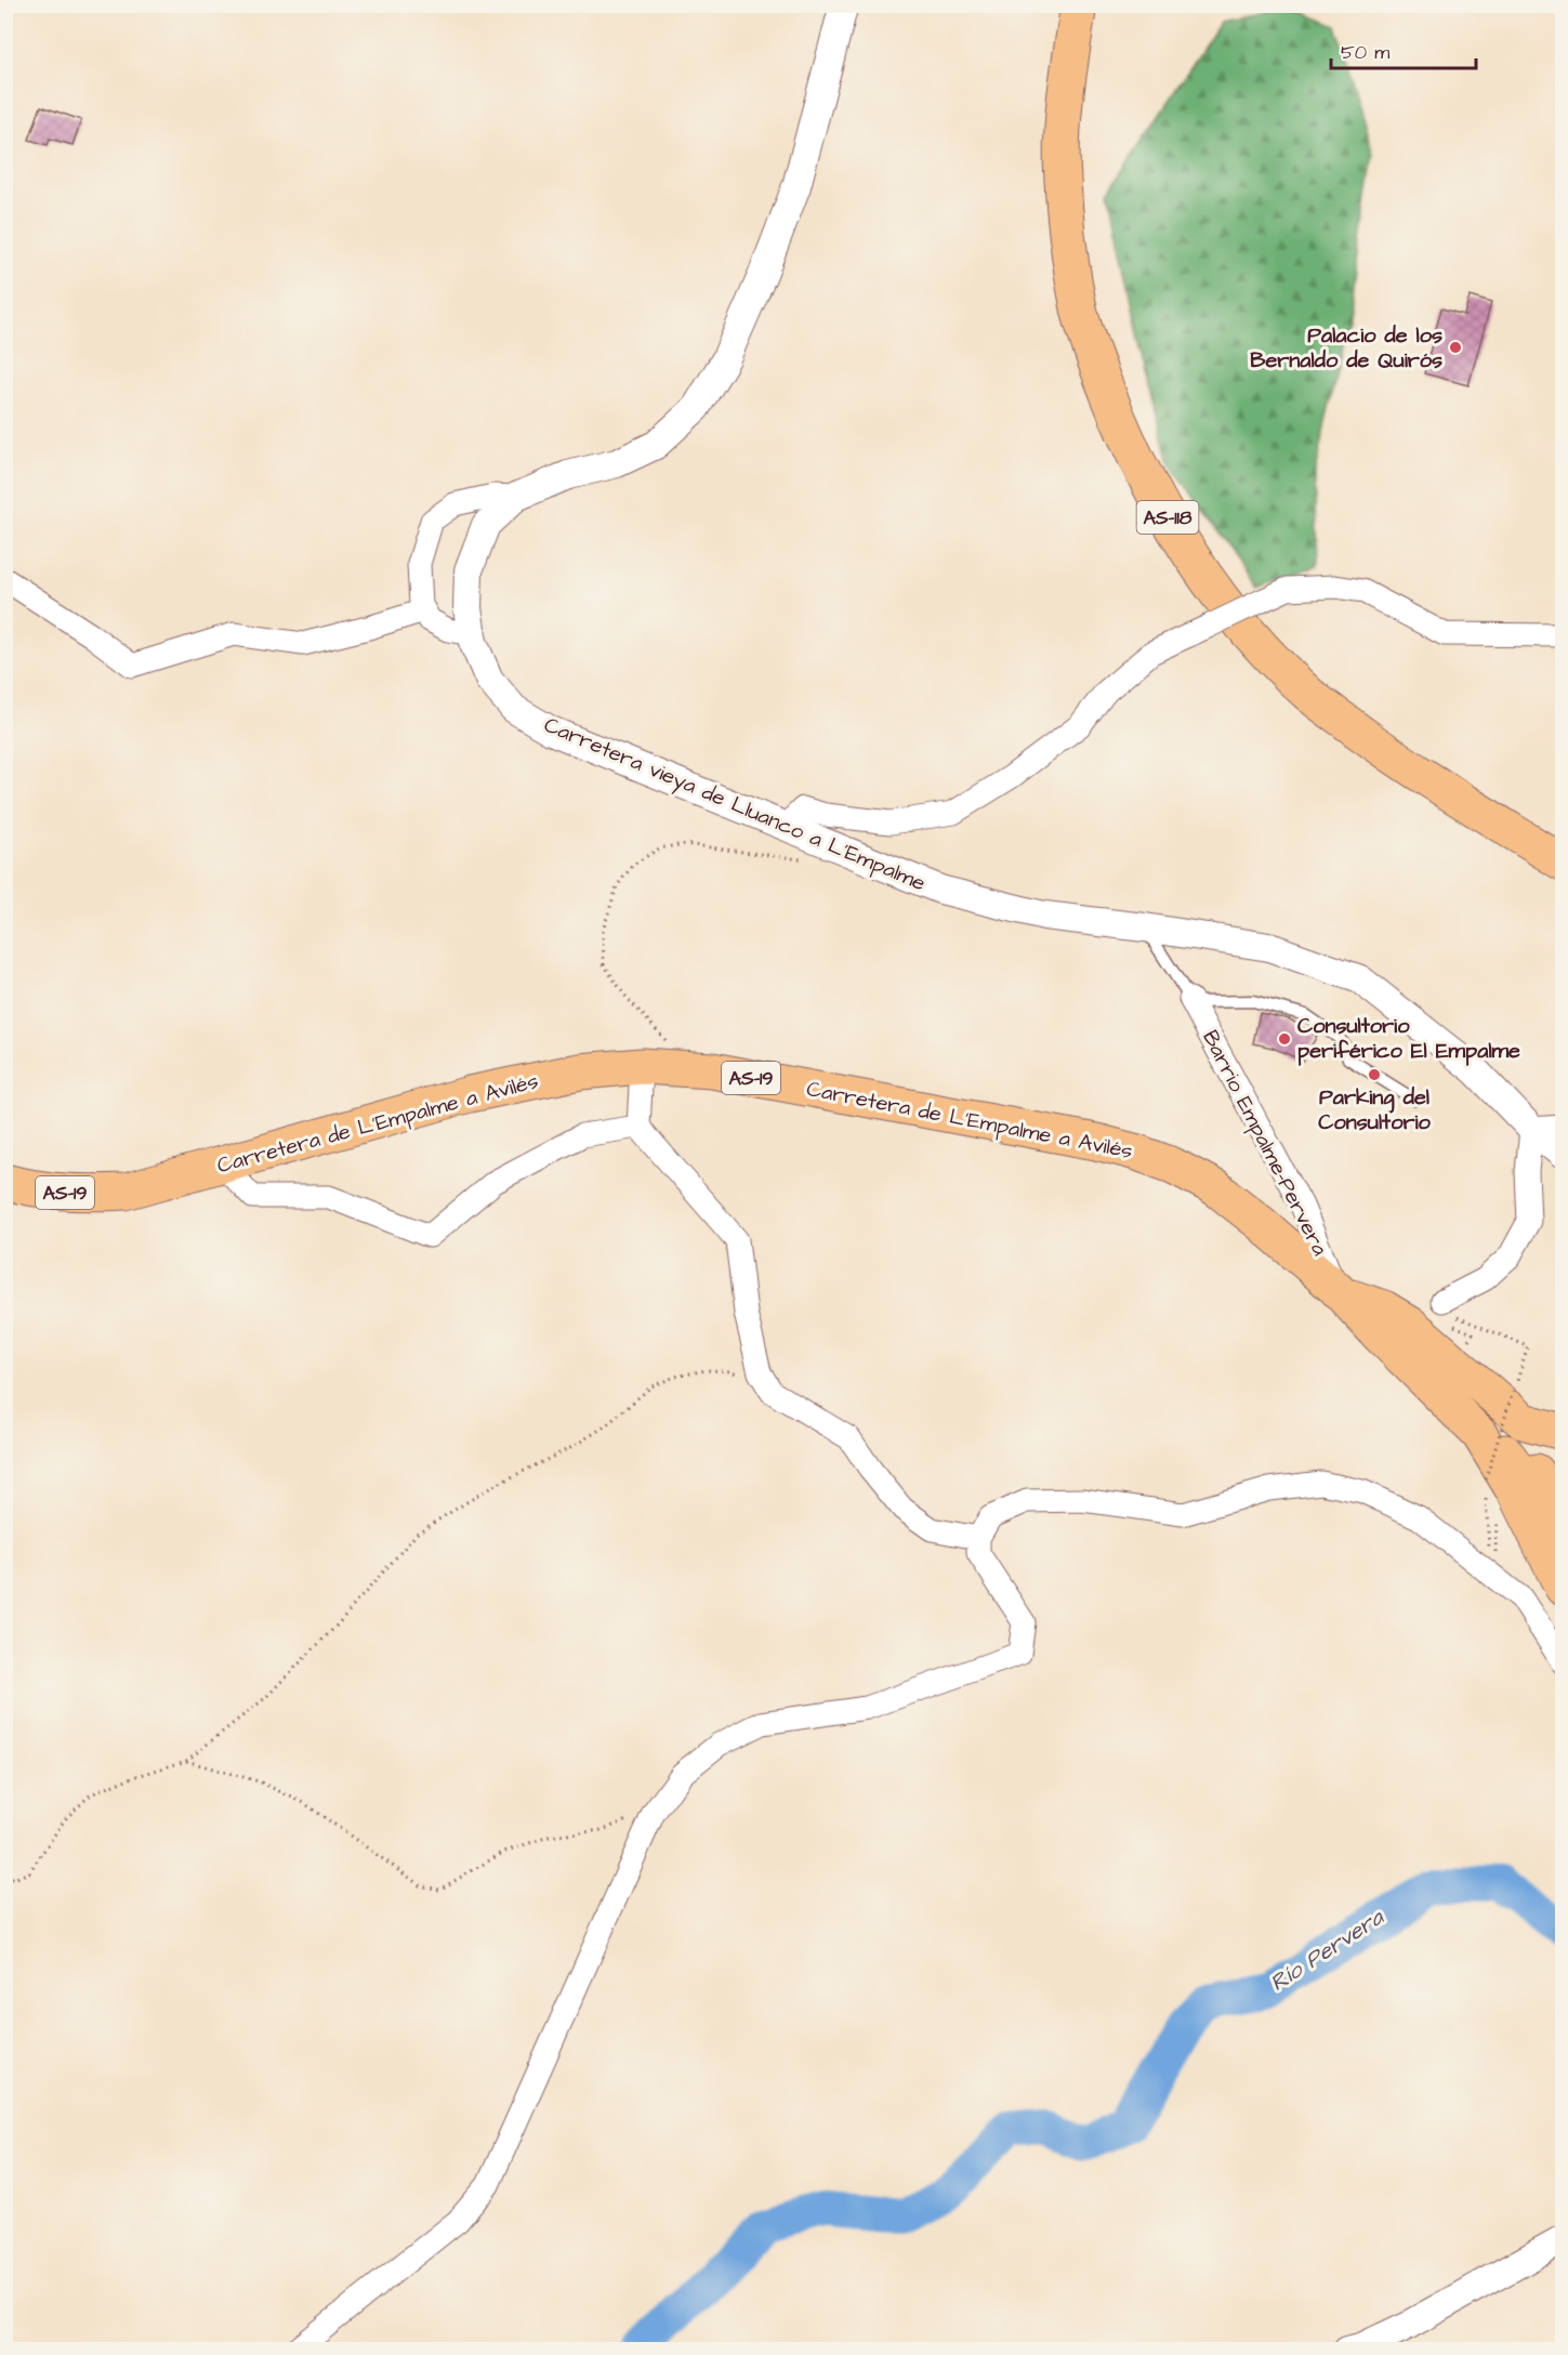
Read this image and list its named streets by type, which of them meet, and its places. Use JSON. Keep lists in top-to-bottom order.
{
  "streets": {
    "main road": ["AS-118", "AS-19", "Carretera de L'Empalme a Avilés"],
    "street": ["Carretera vieya de Lluanco a L'Empalme", "Barrio Empalme-Pervera"]
  },
  "crossings": [
    ["Carretera de L'Empalme a Avilés", "Barrio Empalme-Pervera"]
  ],
  "water": ["Río Pervera"],
  "places": ["Palacio de los Bernaldo de Quirós", "Consultorio periférico El Empalme", "Parking del Consultorio"],
  "scale_bar": "50 m"
}
